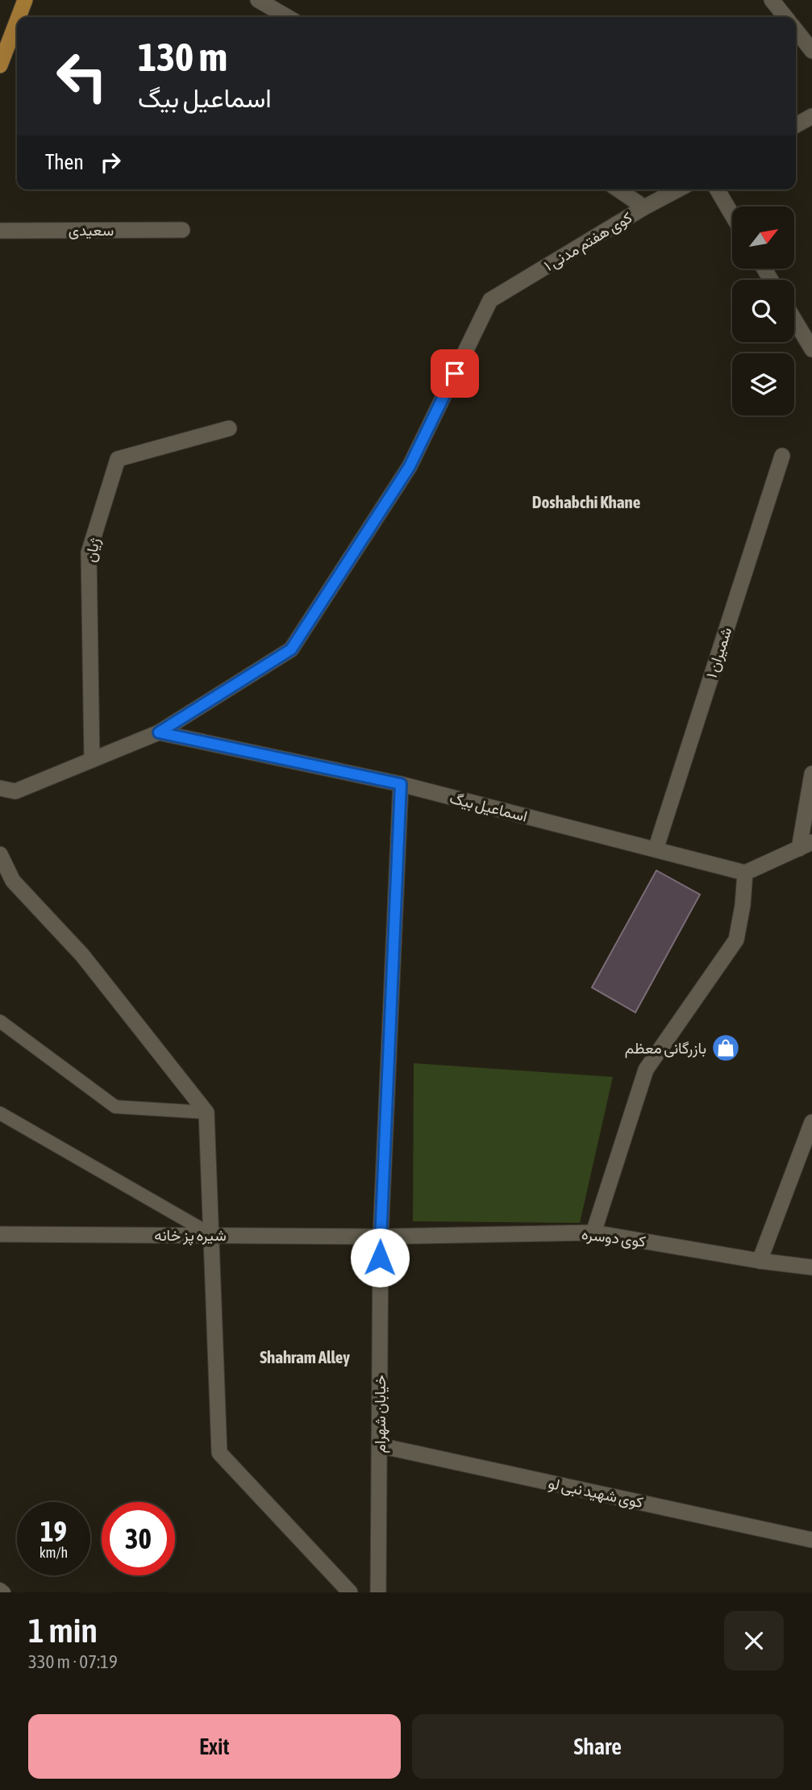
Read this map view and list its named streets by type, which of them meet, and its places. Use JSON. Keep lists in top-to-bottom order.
{
  "streets": {
    "street": [
      "سعیدی",
      "کوی هفتم مدنی ۱",
      "ژیان",
      "شمیران ۱",
      "اسماعیل بیگ",
      "شیره پز خانه",
      "کوی دوسره",
      "خیابان شهرام",
      "کوی شهید نبی لو"
    ]
  },
  "crossings": [
    ["کوی هفتم مدنی ۱", "اسماعیل بیگ"],
    ["شمیران ۱", "اسماعیل بیگ"],
    ["اسماعیل بیگ", "خیابان شهرام"],
    ["شیره پز خانه", "کوی دوسره"],
    ["شیره پز خانه", "خیابان شهرام"],
    ["کوی دوسره", "خیابان شهرام"],
    ["خیابان شهرام", "کوی شهید نبی لو"]
  ],
  "districts": ["Doshabchi Khane", "Shahram Alley"],
  "places": {
    "shop": ["بازرگانی معظم"]
  },
  "north": "top right",
  "page": {
    "turn": ["130 m", "اسماعیل بیگ"],
    "then": "Then",
    "speed": "19 km/h",
    "limit": "30",
    "heading": ["1 min", "330 m · 07:19"],
    "buttons": ["Exit", "Share"]
  }
}
